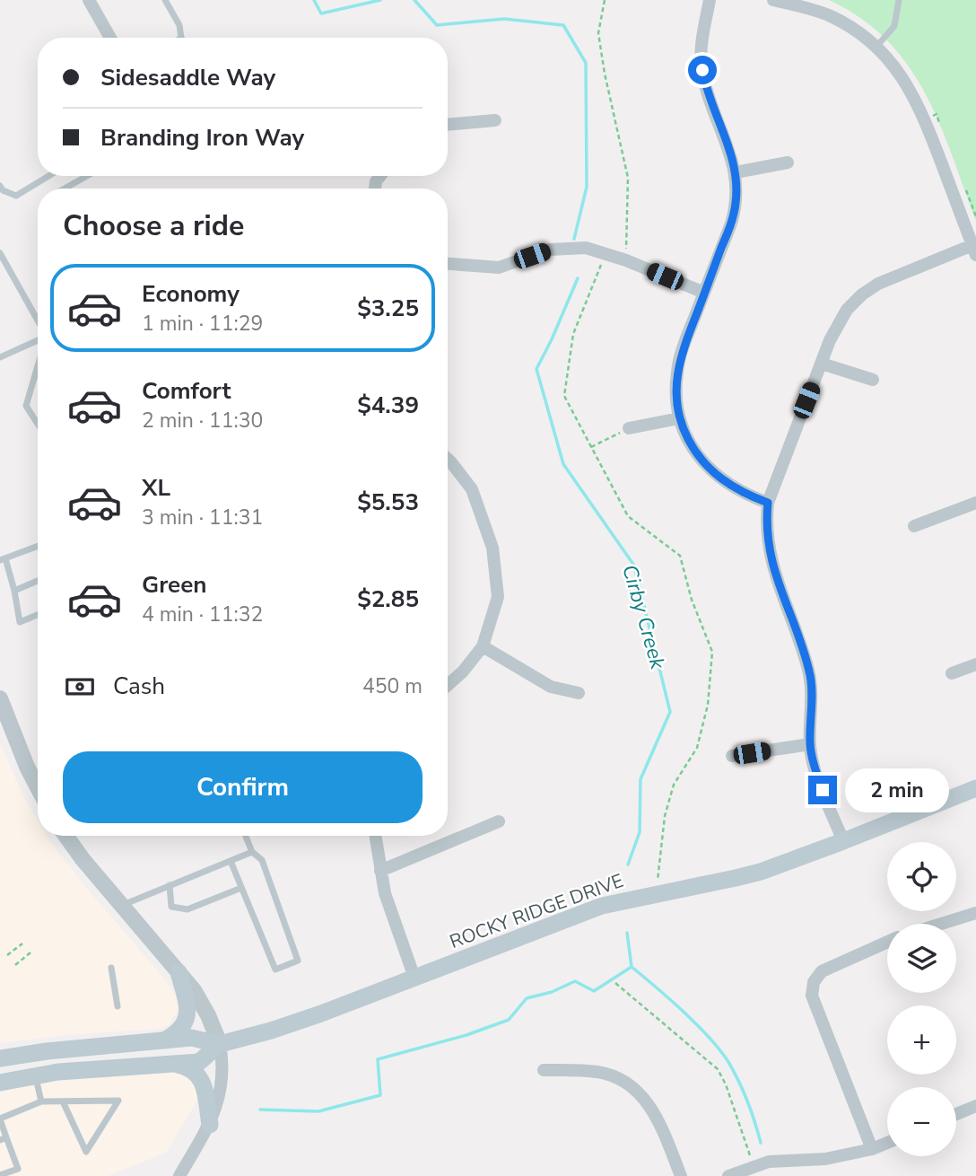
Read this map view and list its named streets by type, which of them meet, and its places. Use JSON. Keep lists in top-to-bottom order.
{
  "streets": {
    "main road": ["ROCKY RIDGE DRIVE"]
  },
  "water": ["Cirby Creek"],
  "page": {
    "banner": ["Sidesaddle Way", "Branding Iron Way"],
    "heading": "Choose a ride",
    "list": [
      {
        "name": "Economy",
        "note": "1 min · 11:29",
        "value": "$3.25"
      },
      {
        "name": "Comfort",
        "note": "2 min · 11:30",
        "value": "$4.39"
      },
      {
        "name": "XL",
        "note": "3 min · 11:31",
        "value": "$5.53"
      },
      {
        "name": "Green",
        "note": "4 min · 11:32",
        "value": "$2.85"
      }
    ],
    "pay": ["Cash", "450 m"],
    "buttons": "Confirm",
    "bubble": "2 min",
    "map_buttons": ["+", "−"]
  }
}
